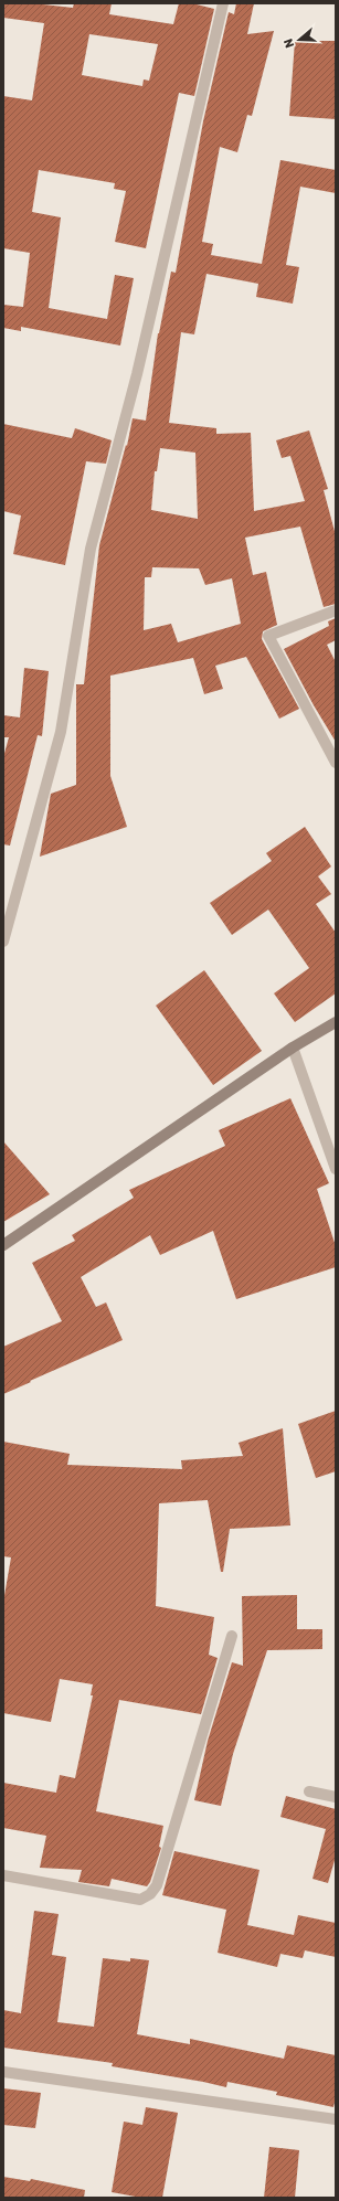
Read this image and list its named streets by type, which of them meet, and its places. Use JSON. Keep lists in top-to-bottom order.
{
  "north": "left"
}
